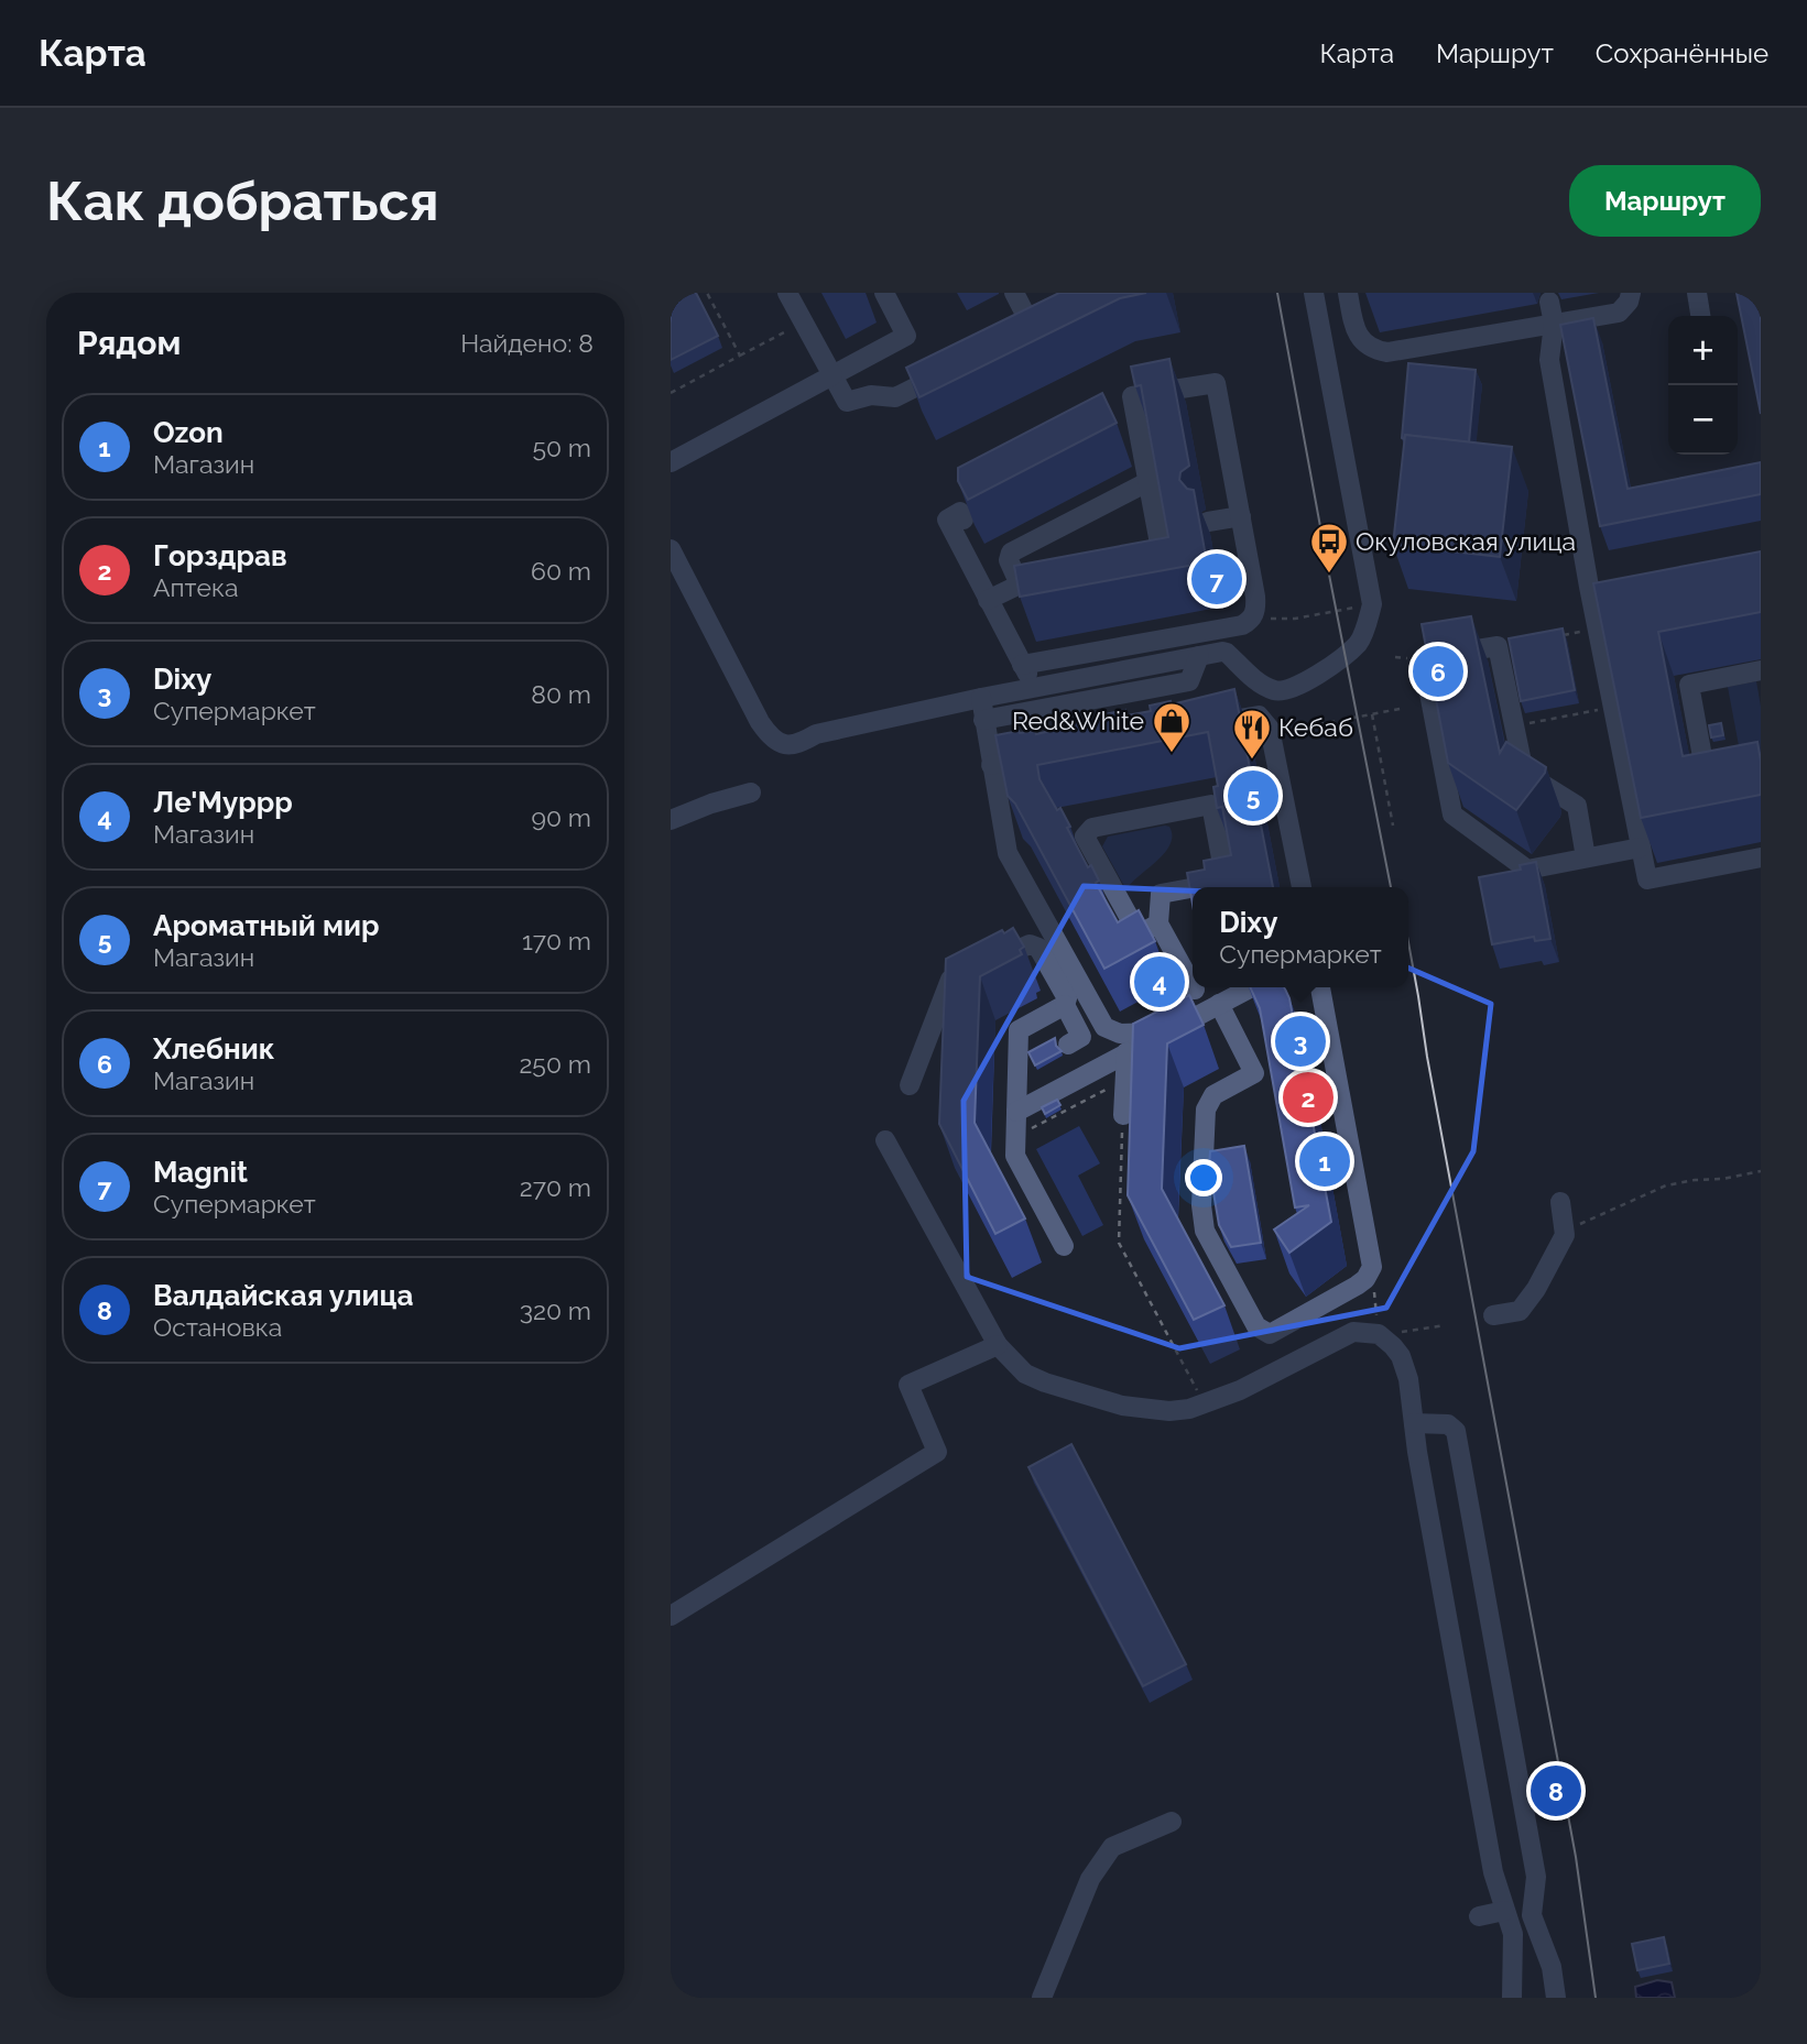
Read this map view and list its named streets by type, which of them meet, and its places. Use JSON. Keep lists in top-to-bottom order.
{
  "places": {
    "bus stop": ["Окуловская улица"],
    "shop": ["Red&White"],
    "restaurant": ["Кебаб"]
  },
  "page": {
    "header": "Карта",
    "nav": ["Карта", "Маршрут", "Сохранённые"],
    "buttons": "Маршрут",
    "title": "Как добраться",
    "heading": ["Рядом", "Найдено: 8"],
    "map_buttons": ["+", "−"],
    "list": [
      {
        "mark": "1",
        "name": "Ozon",
        "note": "Магазин",
        "value": "50 m"
      },
      {
        "mark": "2",
        "name": "Горздрав",
        "note": "Аптека",
        "value": "60 m"
      },
      {
        "mark": "3",
        "name": "Dixy",
        "note": "Супермаркет",
        "value": "80 m"
      },
      {
        "mark": "4",
        "name": "Ле'Муррр",
        "note": "Магазин",
        "value": "90 m"
      },
      {
        "mark": "5",
        "name": "Ароматный мир",
        "note": "Магазин",
        "value": "170 m"
      },
      {
        "mark": "6",
        "name": "Хлебник",
        "note": "Магазин",
        "value": "250 m"
      },
      {
        "mark": "7",
        "name": "Magnit",
        "note": "Супермаркет",
        "value": "270 m"
      },
      {
        "mark": "8",
        "name": "Валдайская улица",
        "note": "Остановка",
        "value": "320 m"
      }
    ],
    "pins": [
      "7",
      "6",
      "5",
      "4",
      "3",
      "2",
      "1",
      "8"
    ],
    "popup": ["Dixy", "Супермаркет"]
  }
}
